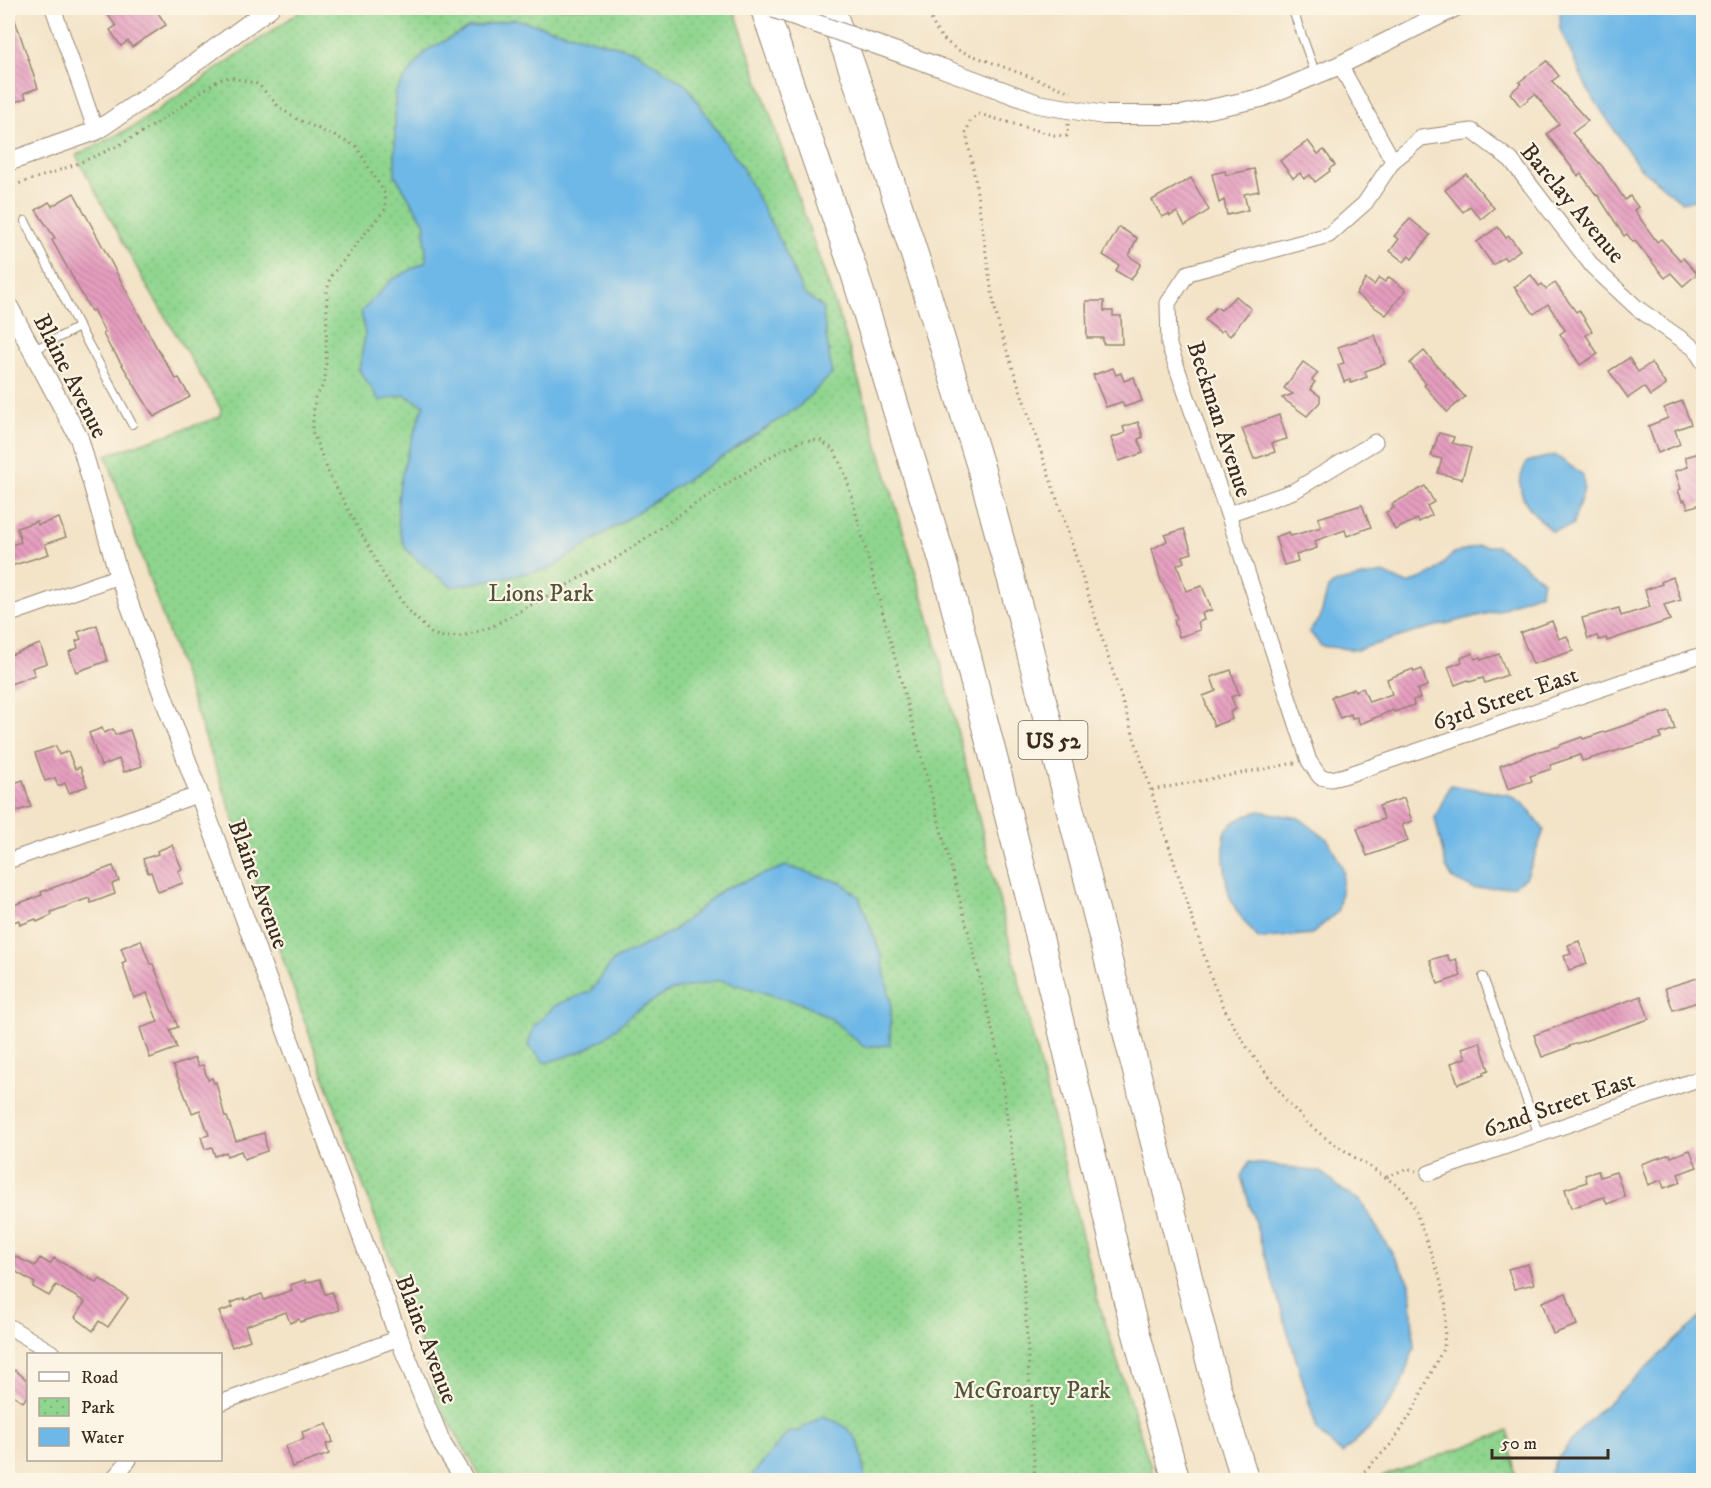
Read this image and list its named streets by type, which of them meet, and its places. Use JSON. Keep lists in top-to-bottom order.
{
  "streets": {
    "highway": ["US 52"],
    "street": [
      "Barclay Avenue",
      "Blaine Avenue",
      "Beckman Avenue",
      "63rd Street East",
      "62nd Street East"
    ]
  },
  "crossings": [
    ["Barclay Avenue", "Beckman Avenue"],
    ["Beckman Avenue", "63rd Street East"]
  ],
  "parks": ["Lions Park", "McGroarty Park"],
  "legend": ["Road", "Park", "Water"],
  "scale_bar": "50 m"
}
